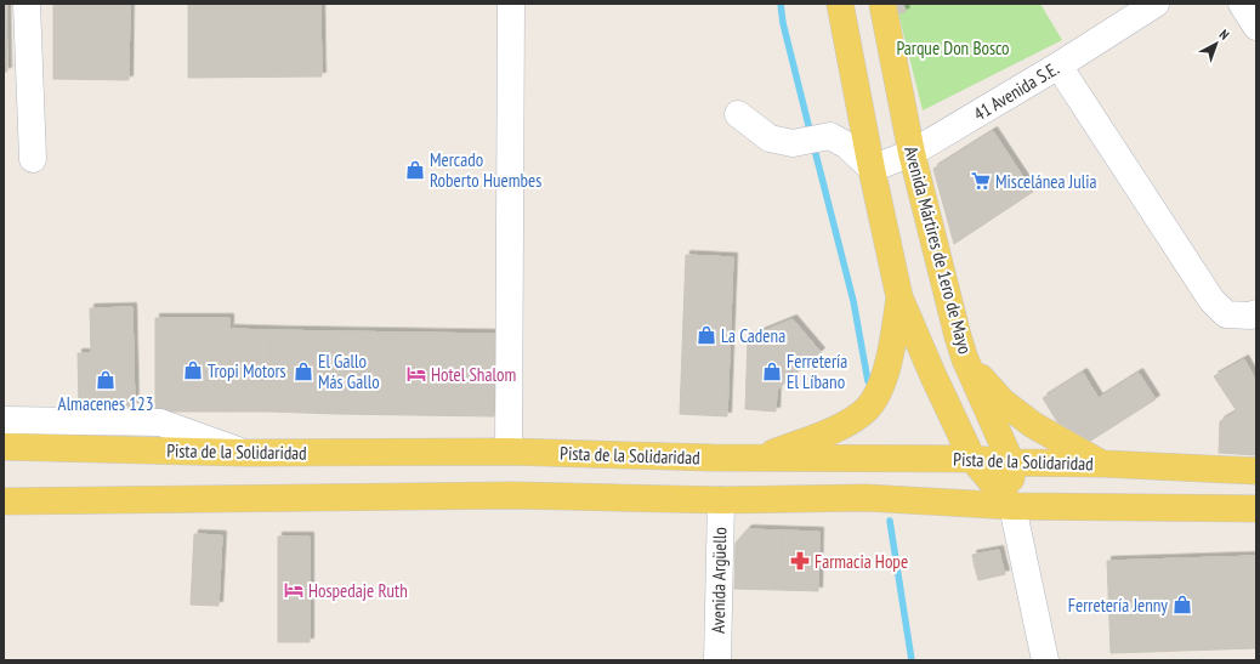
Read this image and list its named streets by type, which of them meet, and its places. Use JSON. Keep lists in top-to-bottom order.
{
  "streets": {
    "main road": ["Avenida Mártires de 1ero de Mayo", "Pista de la Solidaridad"],
    "street": ["41 Avenida S.E.", "Avenida Argüello"]
  },
  "crossings": [
    ["41 Avenida S.E.", "Avenida Mártires de 1ero de Mayo"],
    ["Avenida Mártires de 1ero de Mayo", "Pista de la Solidaridad"]
  ],
  "parks": ["Parque Don Bosco"],
  "places": {
    "shop": [
      "Mercado Roberto Huembes",
      "La Cadena",
      "Tropi Motors",
      "El Gallo Más Gallo",
      "Ferretería El Líbano",
      "Almacenes 123",
      "Ferretería Jenny"
    ],
    "supermarket": ["Miscelánea Julia"],
    "hotel": ["Hotel Shalom", "Hospedaje Ruth"],
    "pharmacy": ["Farmacia Hope"]
  },
  "north": "top right"
}
